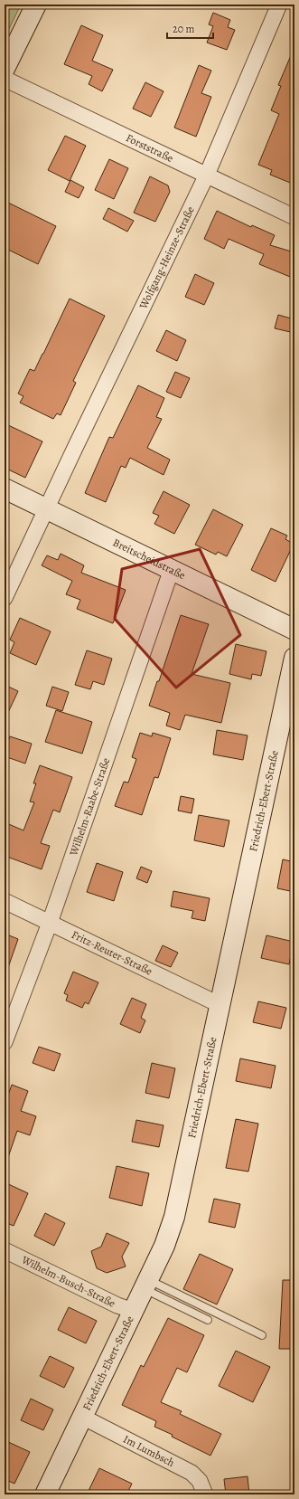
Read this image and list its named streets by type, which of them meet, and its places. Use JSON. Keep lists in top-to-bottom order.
{
  "streets": {
    "street": [
      "Forststraße",
      "Wolfgang-Heinze-Straße",
      "Breitscheidstraße",
      "Friedrich-Ebert-Straße",
      "Wilhelm-Raabe-Straße",
      "Fritz-Reuter-Straße",
      "Wilhelm-Busch-Straße",
      "Im Lumbsch"
    ]
  },
  "crossings": [
    ["Forststraße", "Wolfgang-Heinze-Straße"],
    ["Wolfgang-Heinze-Straße", "Breitscheidstraße"],
    ["Breitscheidstraße", "Wilhelm-Raabe-Straße"],
    ["Friedrich-Ebert-Straße", "Fritz-Reuter-Straße"],
    ["Friedrich-Ebert-Straße", "Wilhelm-Busch-Straße"],
    ["Friedrich-Ebert-Straße", "Im Lumbsch"],
    ["Wilhelm-Raabe-Straße", "Fritz-Reuter-Straße"]
  ],
  "scale_bar": "20 m"
}
